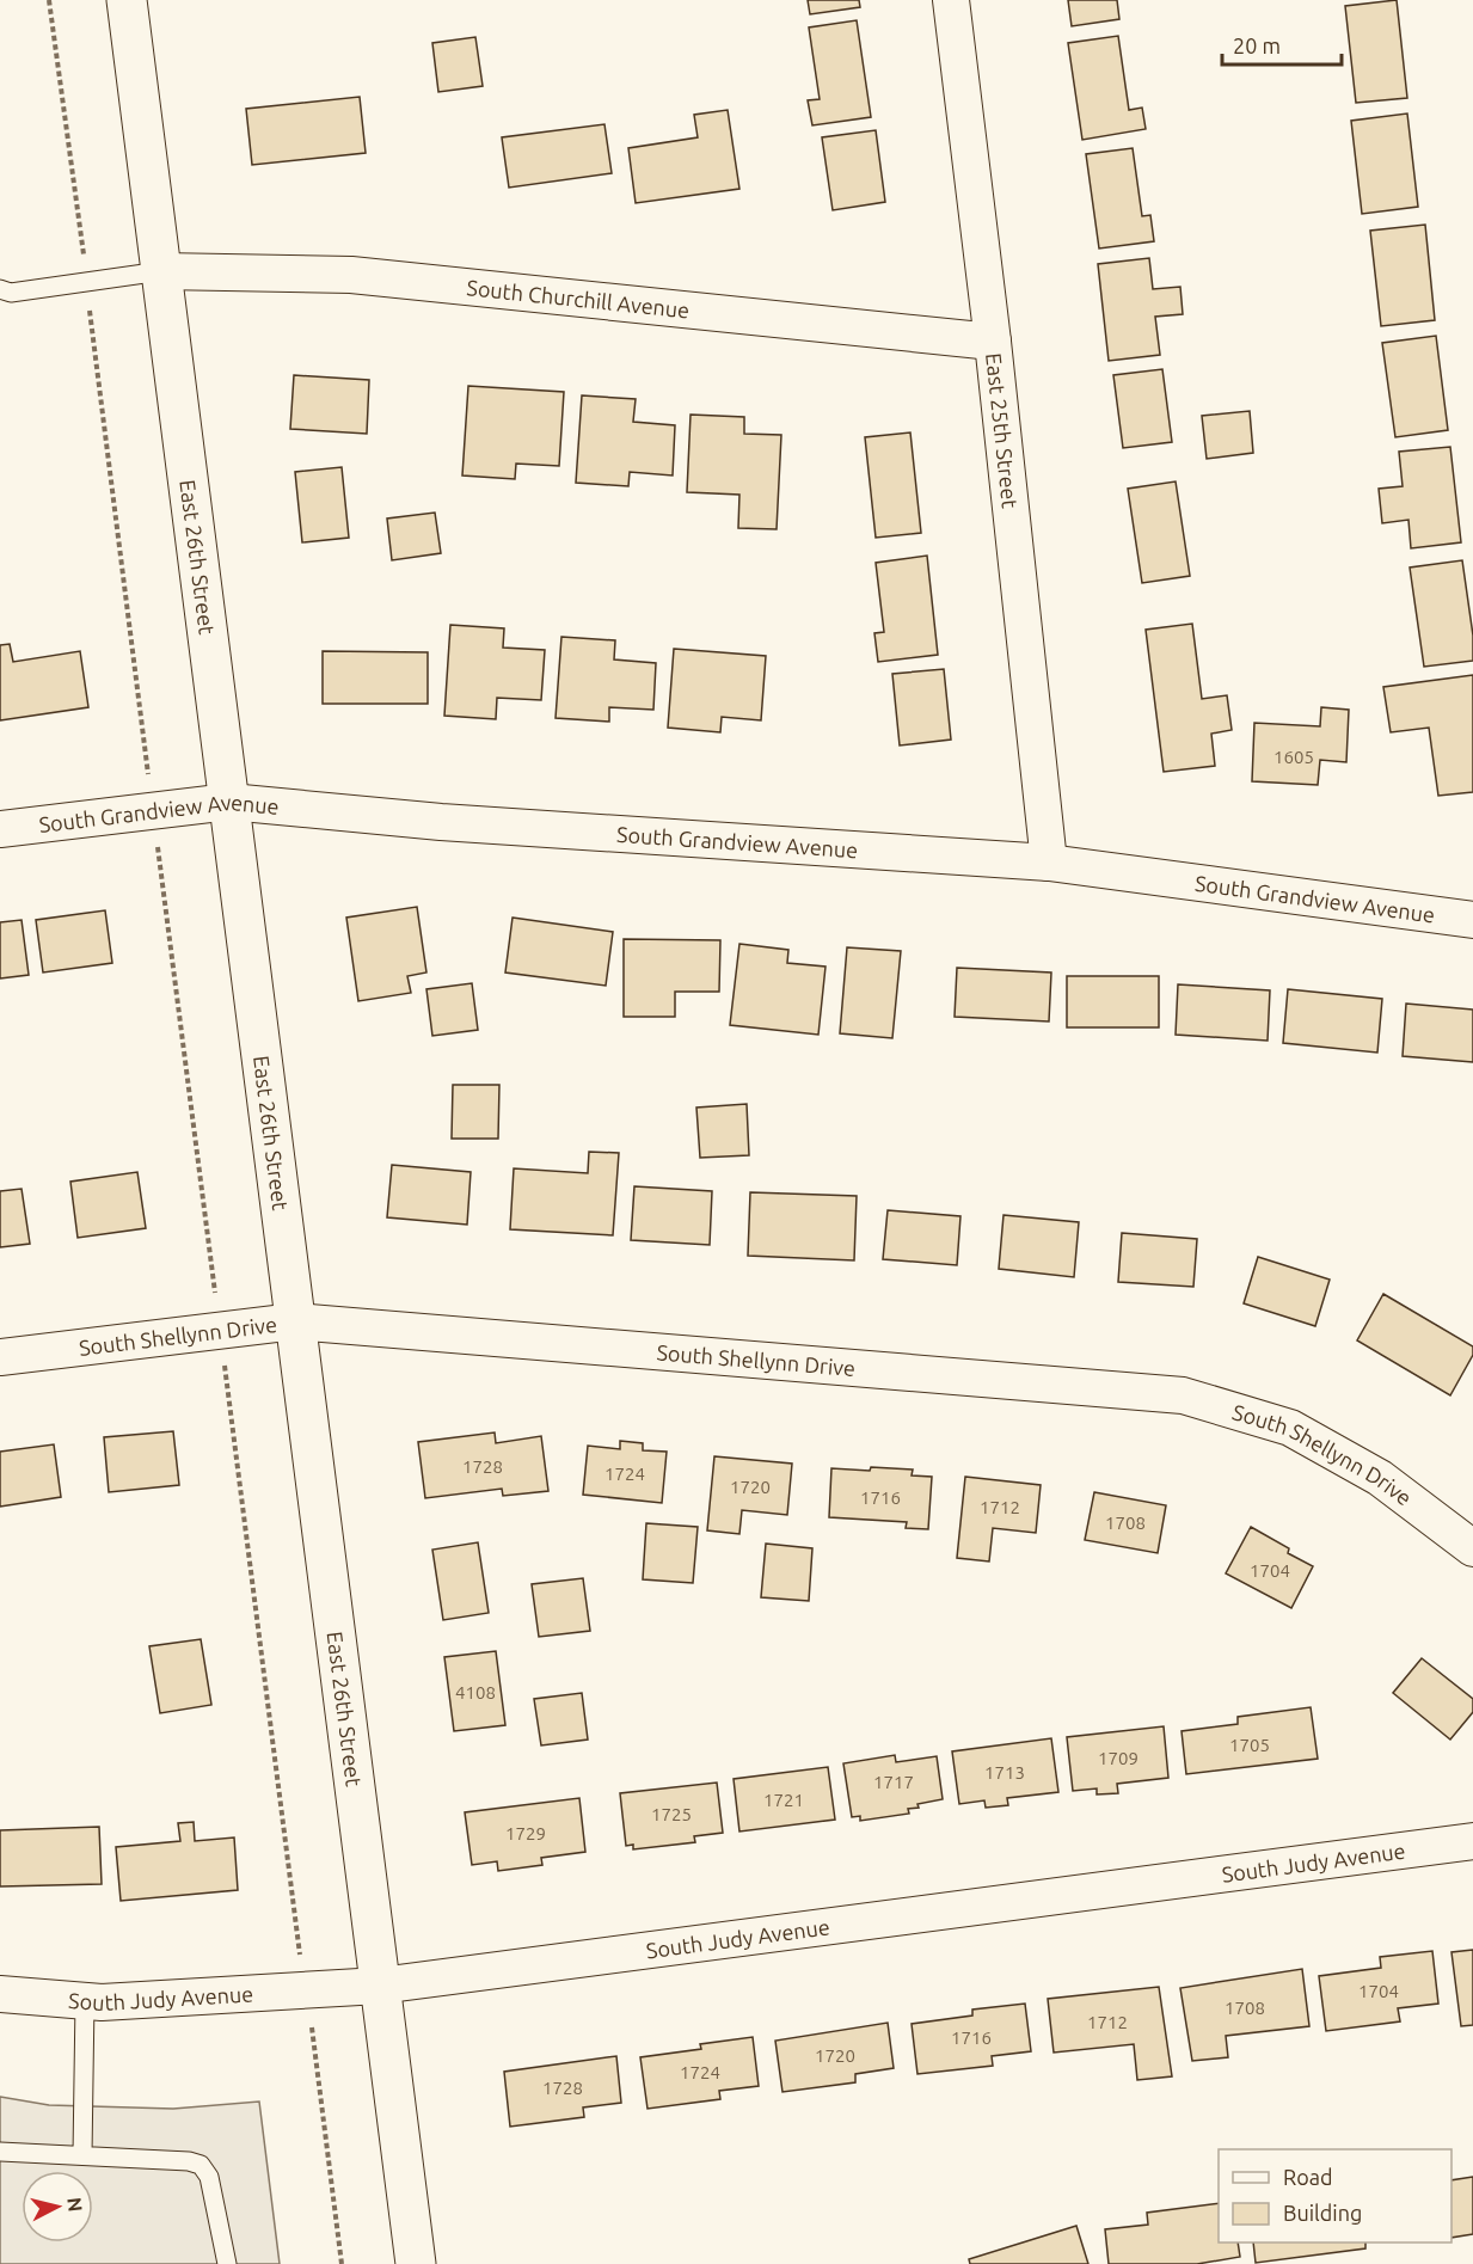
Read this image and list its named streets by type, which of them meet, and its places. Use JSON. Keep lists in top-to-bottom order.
{
  "streets": {
    "main road": ["East 26th Street"],
    "street": [
      "South Churchill Avenue",
      "East 25th Street",
      "South Grandview Avenue",
      "South Shellynn Drive",
      "South Judy Avenue"
    ]
  },
  "crossings": [
    ["South Churchill Avenue", "East 25th Street"],
    ["South Churchill Avenue", "East 26th Street"],
    ["East 25th Street", "South Grandview Avenue"],
    ["East 26th Street", "South Grandview Avenue"],
    ["East 26th Street", "South Shellynn Drive"],
    ["East 26th Street", "South Judy Avenue"]
  ],
  "house_numbers": [
    "1605",
    "1728",
    "1724",
    "1720",
    "1716",
    "1712",
    "1708",
    "1704",
    "4108",
    "1705",
    "1709",
    "1713",
    "1717",
    "1721",
    "1725",
    "1729",
    "1704",
    "1708",
    "1712",
    "1716",
    "1720",
    "1724",
    "1728"
  ],
  "legend": ["Road", "Building"],
  "scale_bar": "20 m",
  "north": "right"
}
